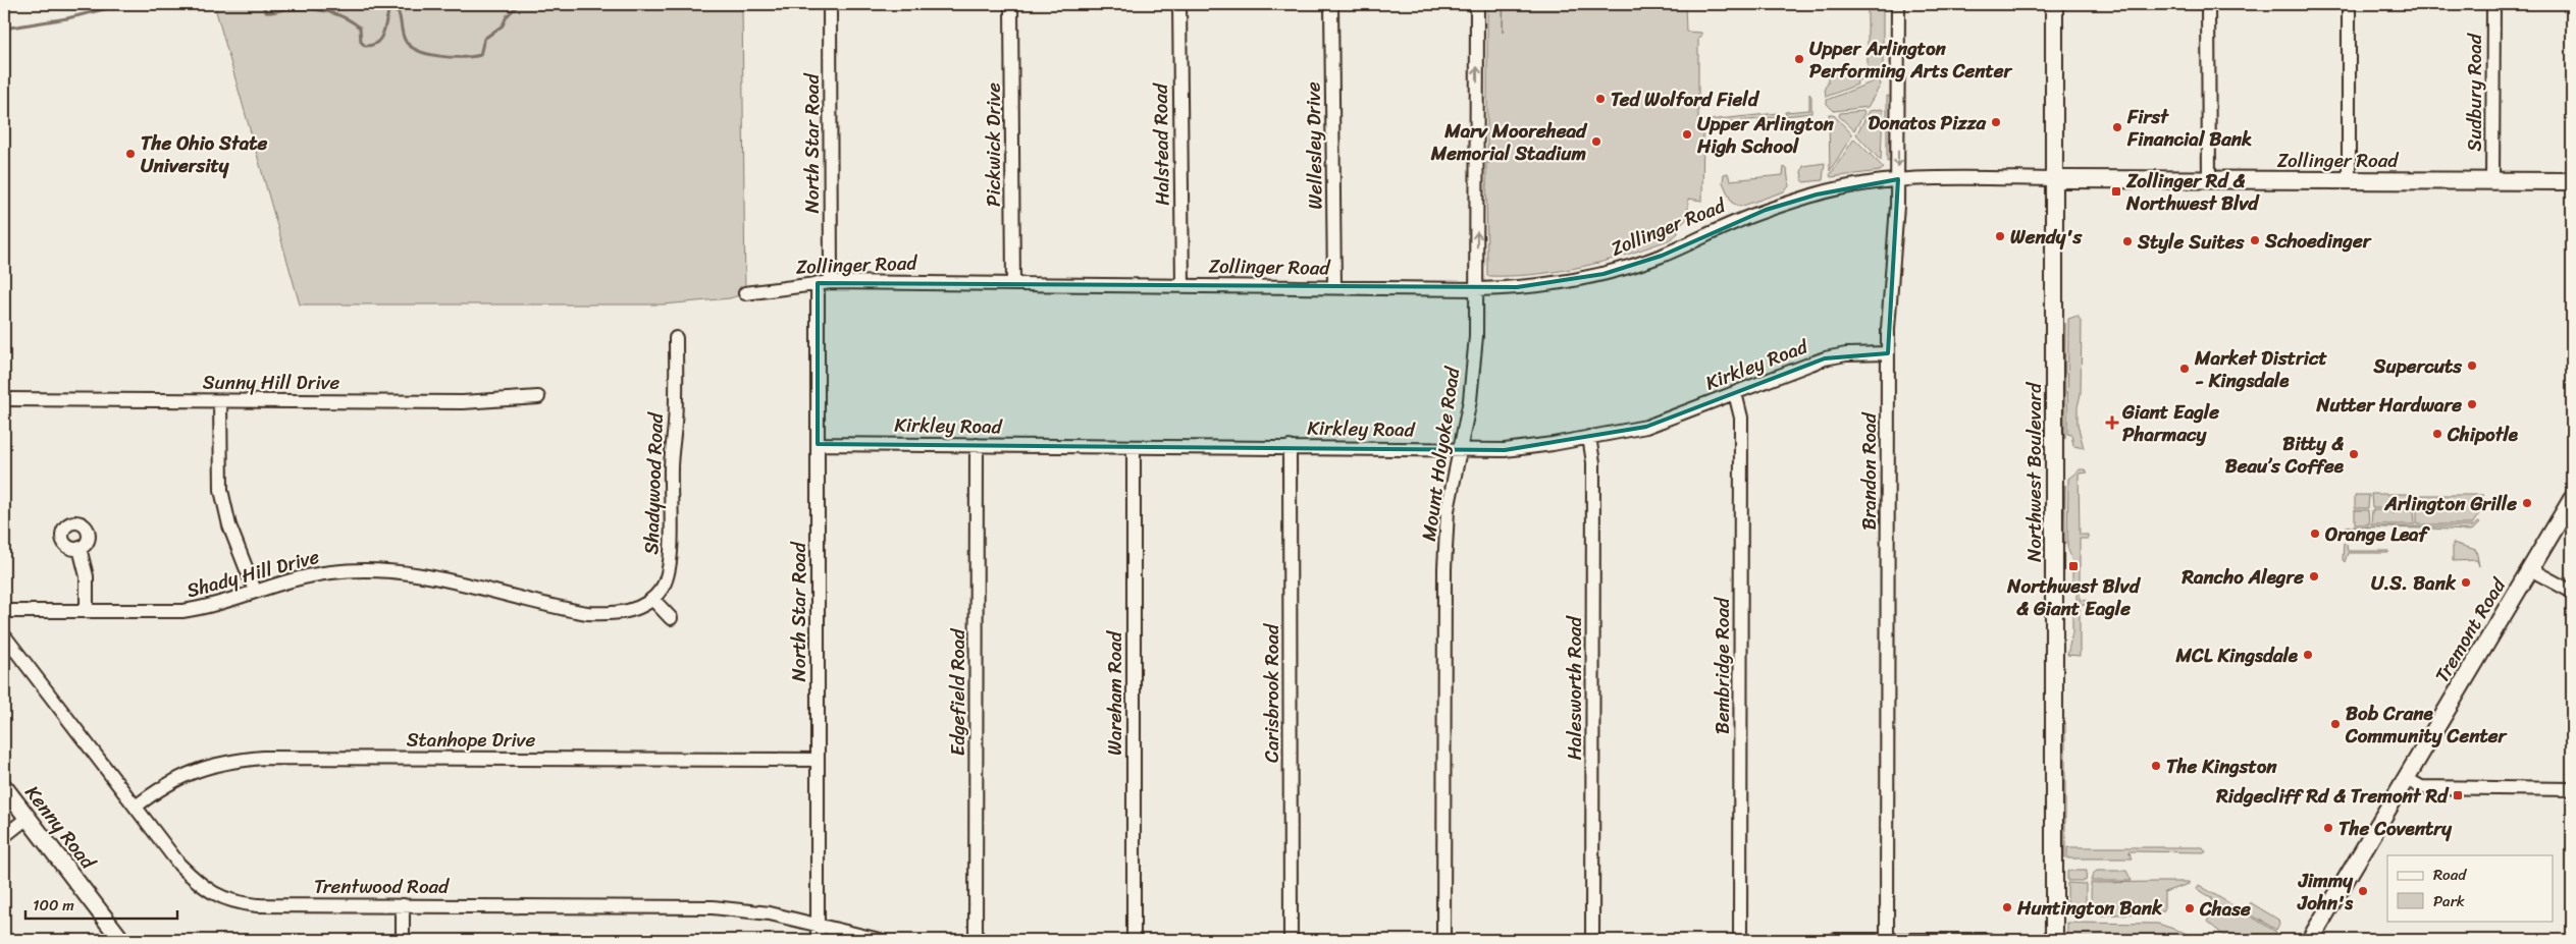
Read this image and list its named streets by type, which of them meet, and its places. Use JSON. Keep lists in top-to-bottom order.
{
  "streets": {
    "main road": [
      "Zollinger Road",
      "Northwest Boulevard",
      "Tremont Road",
      "Kenny Road"
    ],
    "street": [
      "Sudbury Road",
      "North Star Road",
      "Pickwick Drive",
      "Halstead Road",
      "Wellesley Drive",
      "Kirkley Road",
      "Sunny Hill Drive",
      "Mount Holyoke Road",
      "Brandon Road",
      "Shadywood Road",
      "Shady Hill Drive",
      "Bembridge Road",
      "Halesworth Road",
      "Edgefield Road",
      "Wareham Road",
      "Carisbrook Road",
      "Stanhope Drive",
      "Trentwood Road"
    ]
  },
  "crossings": [
    ["Sudbury Road", "Zollinger Road"],
    ["North Star Road", "Zollinger Road"],
    ["North Star Road", "Kirkley Road"],
    ["North Star Road", "Stanhope Drive"],
    ["North Star Road", "Trentwood Road"],
    ["Pickwick Drive", "Zollinger Road"],
    ["Halstead Road", "Zollinger Road"],
    ["Wellesley Drive", "Zollinger Road"],
    ["Zollinger Road", "Mount Holyoke Road"],
    ["Zollinger Road", "Brandon Road"],
    ["Zollinger Road", "Northwest Boulevard"],
    ["Kirkley Road", "Mount Holyoke Road"],
    ["Kirkley Road", "Brandon Road"],
    ["Kirkley Road", "Bembridge Road"],
    ["Kirkley Road", "Halesworth Road"],
    ["Kirkley Road", "Edgefield Road"],
    ["Kirkley Road", "Wareham Road"],
    ["Kirkley Road", "Carisbrook Road"],
    ["Shadywood Road", "Shady Hill Drive"],
    ["Stanhope Drive", "Trentwood Road"]
  ],
  "places": {
    "other": [
      "Upper Arlington Performing Arts Center",
      "Ted Wolford Field",
      "Donatos Pizza",
      "First Financial Bank",
      "Upper Arlington High School",
      "Marv Moorehead Memorial Stadium",
      "The Ohio State University",
      "Wendy's",
      "Schoedinger",
      "Style Suites",
      "Supercuts",
      "Market District - Kingsdale",
      "Nutter Hardware",
      "Chipotle",
      "Bitty & Beau’s Coffee",
      "Arlington Grille",
      "Orange Leaf",
      "Rancho Alegre",
      "U.S. Bank",
      "MCL Kingsdale",
      "Bob Crane Community Center",
      "The Kingston",
      "The Coventry",
      "Jimmy John's",
      "Huntington Bank",
      "Chase"
    ],
    "transit": ["Zollinger Rd & Northwest Blvd", "Northwest Blvd & Giant Eagle", "Ridgecliff Rd & Tremont Rd"],
    "health": ["Giant Eagle Pharmacy"]
  },
  "legend": ["Road", "Park"],
  "scale_bar": "100 m"
}
